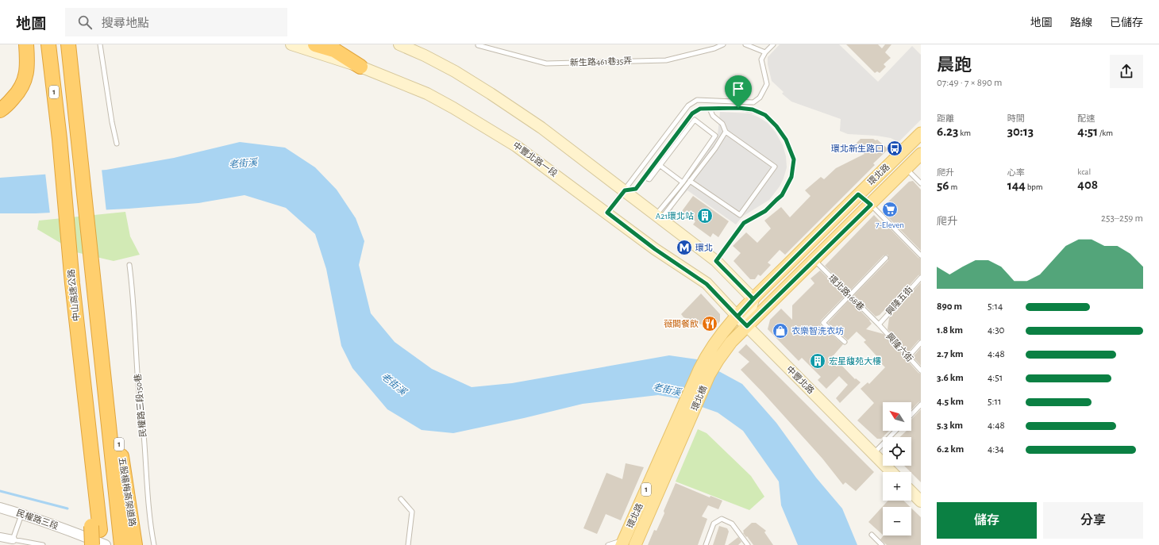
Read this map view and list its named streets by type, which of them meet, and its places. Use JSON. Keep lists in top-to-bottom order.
{
  "streets": {
    "highway": ["1", "中山高速公路"],
    "main road": [
      "中豐北路一段",
      "環北路",
      "中豐北路",
      "環北橋"
    ],
    "street": ["民權路三段"],
    "lane": [
      "新生路461巷35弄",
      "環北路168巷",
      "興隆五街",
      "興隆六街",
      "民權路三段150巷"
    ]
  },
  "crossings": [
    ["1", "中山高速公路"],
    ["中豐北路一段", "環北路"],
    ["中豐北路一段", "中豐北路"],
    ["環北路", "環北路168巷"],
    ["環北路", "中豐北路"],
    ["環北路", "環北橋"],
    ["環北路168巷", "興隆五街"],
    ["環北路168巷", "興隆六街"],
    ["興隆五街", "興隆六街"]
  ],
  "water": ["老街溪"],
  "places": {
    "bus stop": ["環北新生路口"],
    "supermarket": ["7-Eleven"],
    "building": ["A21環北站", "宏星馥苑大樓"],
    "metro station": ["環北"],
    "restaurant": ["薇閣餐飲"],
    "shop": ["衣樂智洗衣坊"]
  },
  "north": "top left",
  "page": {
    "header": "地圖",
    "search": "搜尋地點",
    "nav": ["地圖", "路線", "已儲存"],
    "heading": ["晨跑", "07:49 · 7 × 890 m"],
    "stats": [
      ["距離", "6.23 km"],
      ["時間", "30:13"],
      ["配速", "4:51 /km"],
      ["爬升", "56 m"],
      ["心率", "144 bpm"],
      ["kcal", "408"]
    ],
    "chart": ["爬升", "253–259 m"],
    "list": [
      {
        "name": "890 m",
        "note": "5:14"
      },
      {
        "name": "1.8 km",
        "note": "4:30"
      },
      {
        "name": "2.7 km",
        "note": "4:48"
      },
      {
        "name": "3.6 km",
        "note": "4:51"
      },
      {
        "name": "4.5 km",
        "note": "5:11"
      },
      {
        "name": "5.3 km",
        "note": "4:48"
      },
      {
        "name": "6.2 km",
        "note": "4:34"
      }
    ],
    "map_buttons": ["+", "−"],
    "buttons": ["儲存", "分享"]
  }
}
